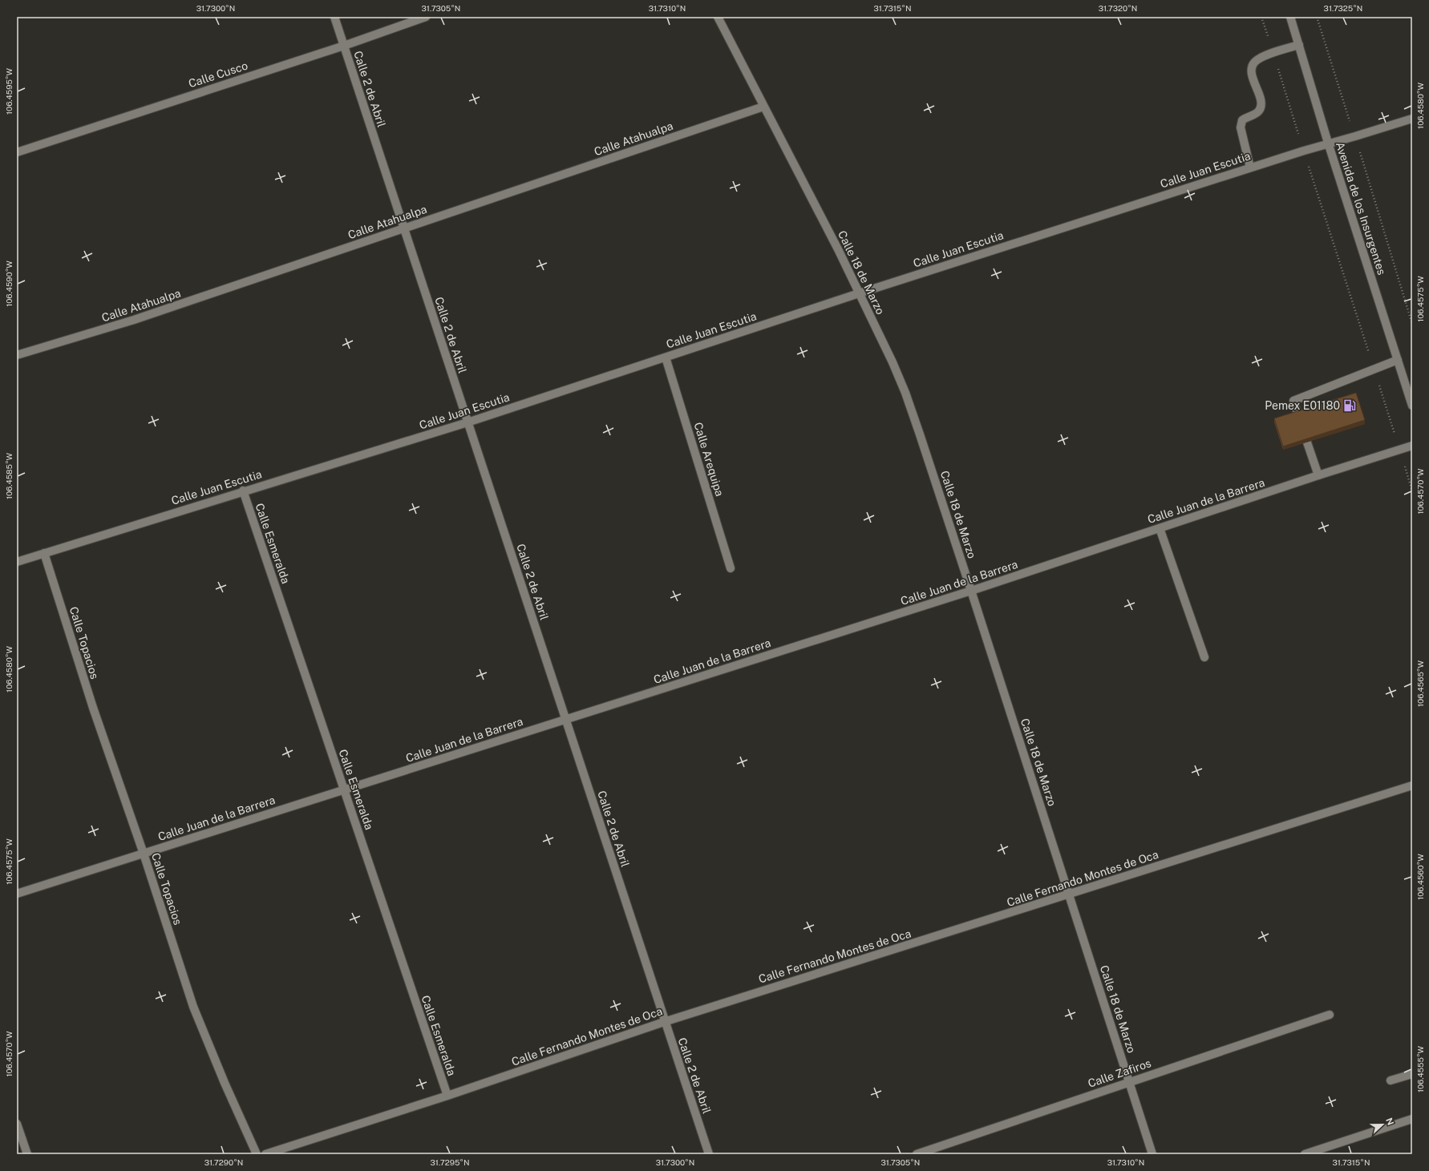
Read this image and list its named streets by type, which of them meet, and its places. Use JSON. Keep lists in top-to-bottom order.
{
  "streets": {
    "street": [
      "Calle Cusco",
      "Calle 2 de Abril",
      "Calle Atahualpa",
      "Calle Juan Escutia",
      "Avenida de los Insurgentes",
      "Calle 18 de Marzo",
      "Calle Arequipa",
      "Calle Juan de la Barrera",
      "Calle Esmeralda",
      "Calle Topacios",
      "Calle Fernando Montes de Oca",
      "Calle Zafiros"
    ]
  },
  "crossings": [
    ["Calle Cusco", "Calle 2 de Abril"],
    ["Calle 2 de Abril", "Calle Atahualpa"],
    ["Calle 2 de Abril", "Calle Juan Escutia"],
    ["Calle 2 de Abril", "Calle Juan de la Barrera"],
    ["Calle 2 de Abril", "Calle Fernando Montes de Oca"],
    ["Calle Atahualpa", "Calle 18 de Marzo"],
    ["Calle Juan Escutia", "Avenida de los Insurgentes"],
    ["Calle Juan Escutia", "Calle 18 de Marzo"],
    ["Calle Juan Escutia", "Calle Arequipa"],
    ["Calle Juan Escutia", "Calle Esmeralda"],
    ["Calle Juan Escutia", "Calle Topacios"],
    ["Calle 18 de Marzo", "Calle Juan de la Barrera"],
    ["Calle 18 de Marzo", "Calle Fernando Montes de Oca"],
    ["Calle 18 de Marzo", "Calle Zafiros"],
    ["Calle Juan de la Barrera", "Calle Esmeralda"],
    ["Calle Juan de la Barrera", "Calle Topacios"],
    ["Calle Esmeralda", "Calle Fernando Montes de Oca"]
  ],
  "places": {
    "fuel station": ["Pemex E01180"]
  },
  "north": "right",
  "coordinates": [
    "31.7300°N",
    "31.7305°N",
    "31.7310°N",
    "31.7315°N",
    "31.7320°N",
    "31.7325°N",
    "106.4595°W",
    "106.4580°W",
    "106.4590°W",
    "106.4575°W",
    "106.4585°W",
    "106.4570°W",
    "106.4565°W",
    "106.4560°W",
    "106.4555°W",
    "31.7290°N",
    "31.7295°N"
  ]
}
